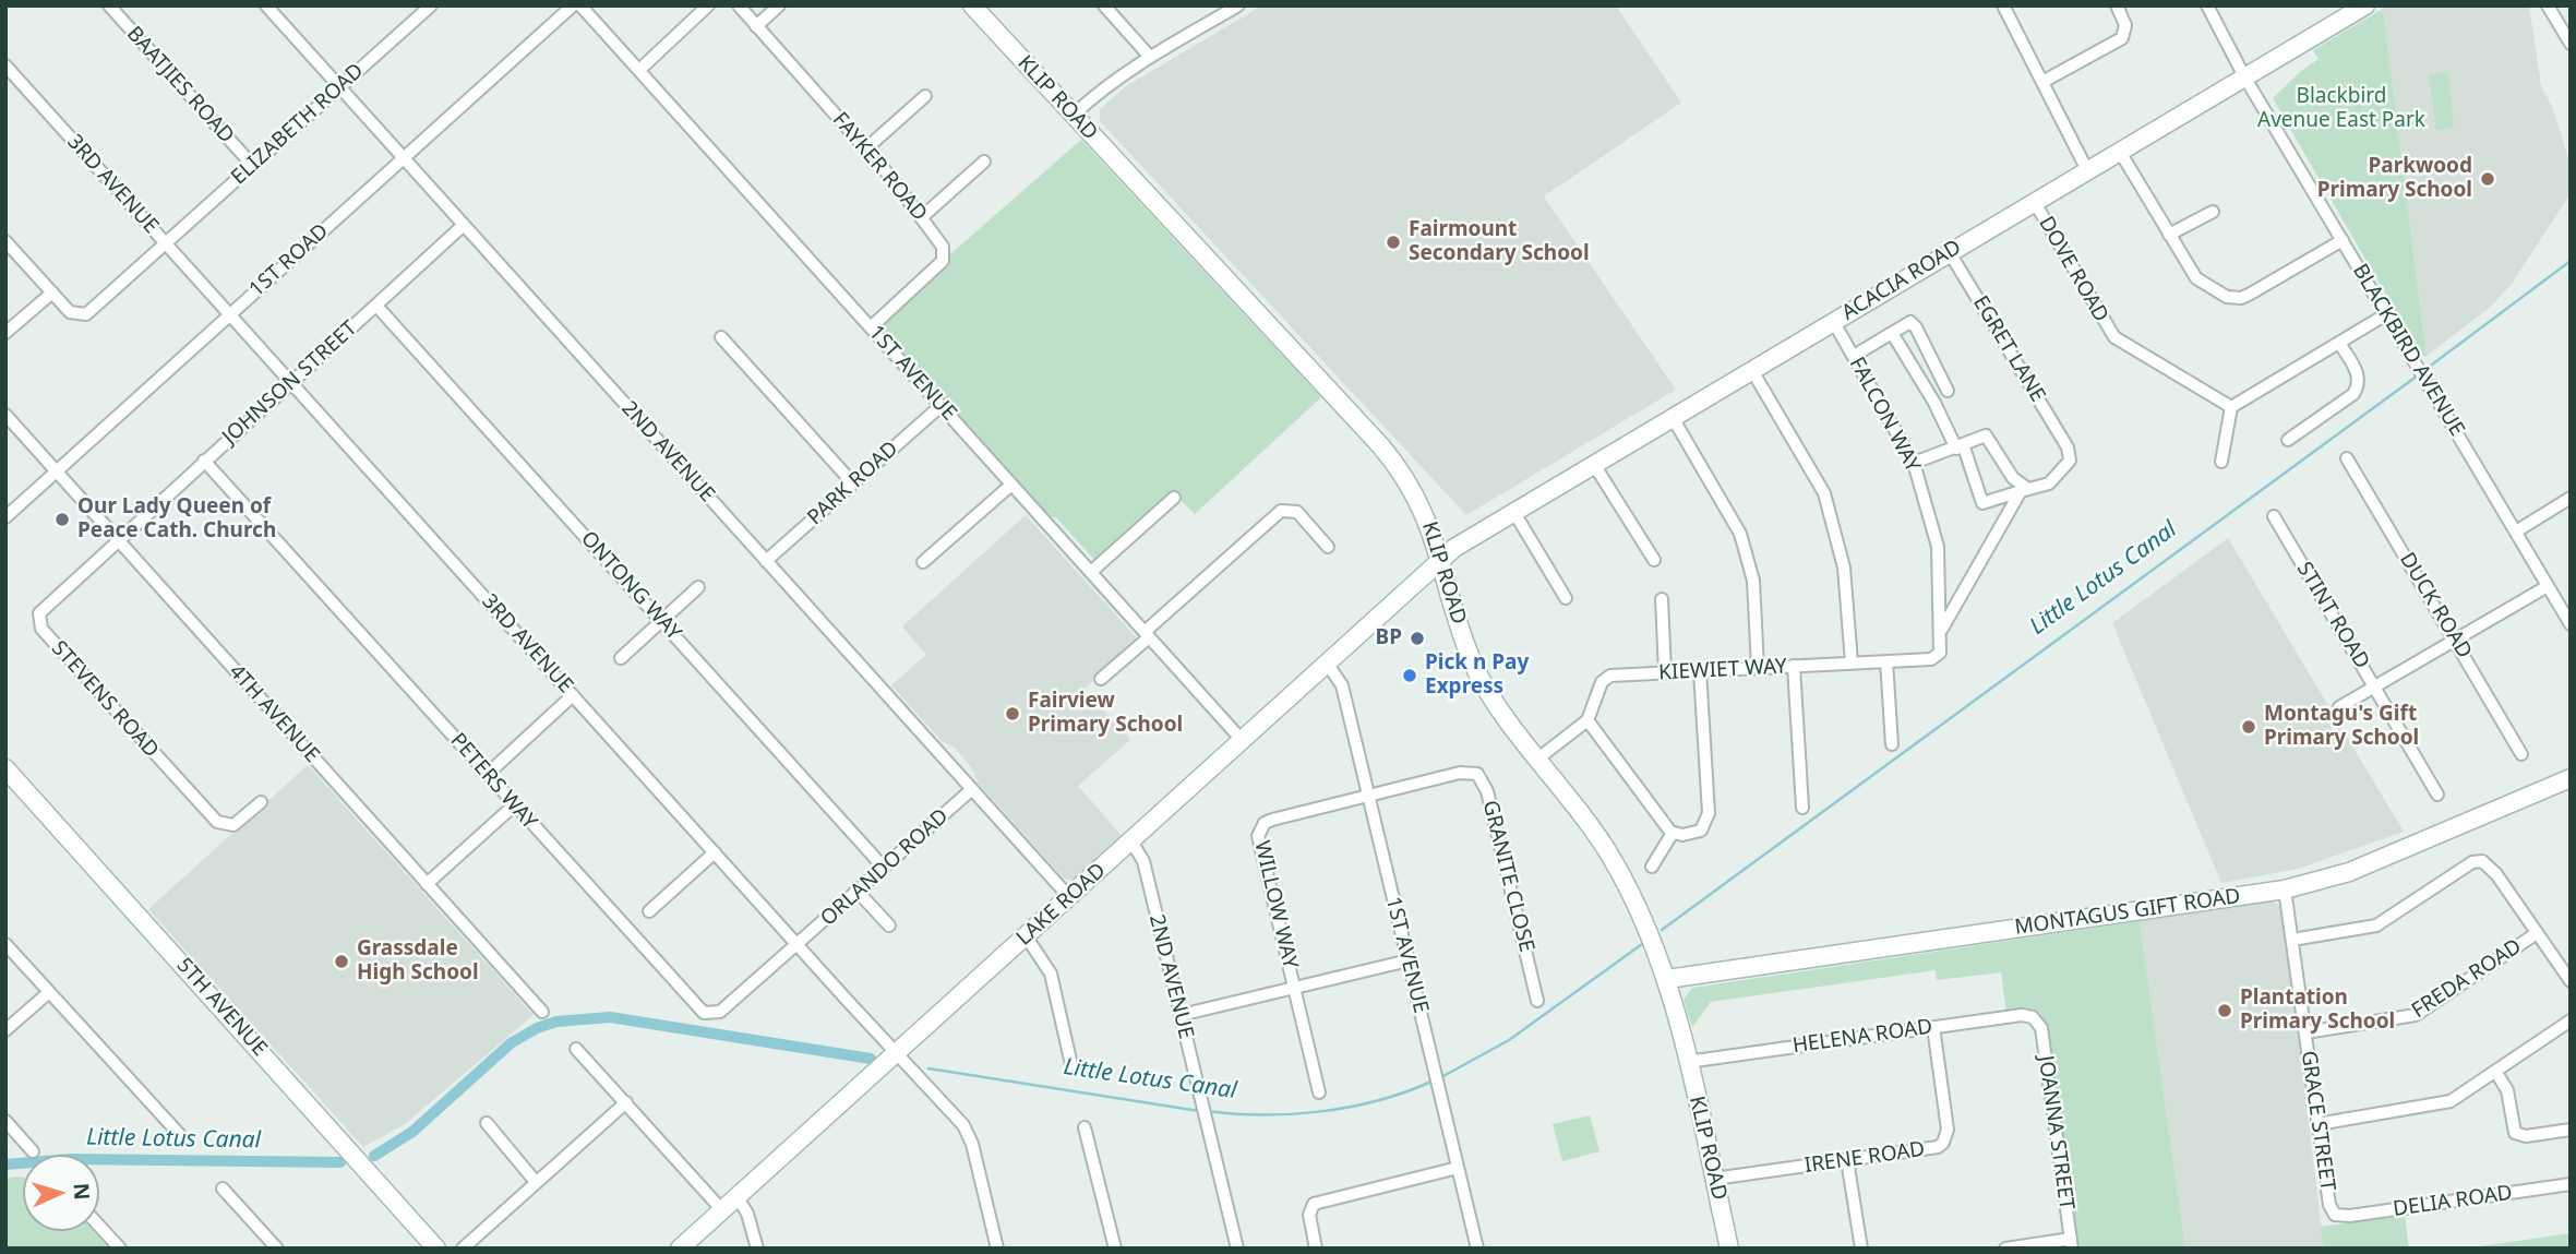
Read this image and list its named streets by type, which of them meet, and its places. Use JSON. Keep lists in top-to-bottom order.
{
  "streets": {
    "street": [
      "BAATJIES ROAD",
      "KLIP ROAD",
      "ELIZABETH ROAD",
      "FAYKER ROAD",
      "3RD AVENUE",
      "1ST ROAD",
      "DOVE ROAD",
      "ACACIA ROAD",
      "EGRET LANE",
      "BLACKBIRD AVENUE",
      "1ST AVENUE",
      "JOHNSON STREET",
      "FALCON WAY",
      "2ND AVENUE",
      "PARK ROAD",
      "ONTONG WAY",
      "DUCK ROAD",
      "STINT ROAD",
      "KIEWIET WAY",
      "STEVENS ROAD",
      "4TH AVENUE",
      "PETERS WAY",
      "ORLANDO ROAD",
      "GRANITE CLOSE",
      "LAKE ROAD",
      "WILLOW WAY",
      "MONTAGUS GIFT ROAD",
      "FREDA ROAD",
      "5TH AVENUE",
      "HELENA ROAD",
      "GRACE STREET",
      "JOANNA STREET",
      "IRENE ROAD",
      "DELIA ROAD"
    ]
  },
  "crossings": [
    ["BAATJIES ROAD", "ELIZABETH ROAD"],
    ["KLIP ROAD", "ACACIA ROAD"],
    ["KLIP ROAD", "KIEWIET WAY"],
    ["KLIP ROAD", "LAKE ROAD"],
    ["KLIP ROAD", "MONTAGUS GIFT ROAD"],
    ["KLIP ROAD", "HELENA ROAD"],
    ["KLIP ROAD", "IRENE ROAD"],
    ["ELIZABETH ROAD", "3RD AVENUE"],
    ["ELIZABETH ROAD", "2ND AVENUE"],
    ["FAYKER ROAD", "1ST AVENUE"],
    ["3RD AVENUE", "1ST ROAD"],
    ["3RD AVENUE", "JOHNSON STREET"],
    ["3RD AVENUE", "PETERS WAY"],
    ["3RD AVENUE", "ORLANDO ROAD"],
    ["3RD AVENUE", "LAKE ROAD"],
    ["1ST ROAD", "2ND AVENUE"],
    ["1ST ROAD", "4TH AVENUE"],
    ["DOVE ROAD", "ACACIA ROAD"],
    ["ACACIA ROAD", "EGRET LANE"],
    ["ACACIA ROAD", "BLACKBIRD AVENUE"],
    ["ACACIA ROAD", "FALCON WAY"],
    ["ACACIA ROAD", "LAKE ROAD"],
    ["1ST AVENUE", "PARK ROAD"],
    ["1ST AVENUE", "GRANITE CLOSE"],
    ["1ST AVENUE", "LAKE ROAD"],
    ["1ST AVENUE", "WILLOW WAY"],
    ["JOHNSON STREET", "2ND AVENUE"],
    ["JOHNSON STREET", "ONTONG WAY"],
    ["JOHNSON STREET", "STEVENS ROAD"],
    ["JOHNSON STREET", "4TH AVENUE"],
    ["JOHNSON STREET", "PETERS WAY"],
    ["FALCON WAY", "KIEWIET WAY"],
    ["2ND AVENUE", "PARK ROAD"],
    ["2ND AVENUE", "ORLANDO ROAD"],
    ["2ND AVENUE", "LAKE ROAD"],
    ["ONTONG WAY", "ORLANDO ROAD"],
    ["STEVENS ROAD", "4TH AVENUE"],
    ["PETERS WAY", "ORLANDO ROAD"],
    ["GRANITE CLOSE", "WILLOW WAY"],
    ["MONTAGUS GIFT ROAD", "GRACE STREET"],
    ["FREDA ROAD", "GRACE STREET"],
    ["HELENA ROAD", "JOANNA STREET"],
    ["HELENA ROAD", "IRENE ROAD"],
    ["GRACE STREET", "DELIA ROAD"]
  ],
  "water": ["Little Lotus Canal"],
  "parks": ["Blackbird Avenue East Park"],
  "places": [
    "Parkwood Primary School",
    "Fairmount Secondary School",
    "Our Lady Queen of Peace Cath. Church",
    "BP",
    "Pick n Pay Express",
    "Fairview Primary School",
    "Montagu's Gift Primary School",
    "Grassdale High School",
    "Plantation Primary School"
  ],
  "north": "right"
}
